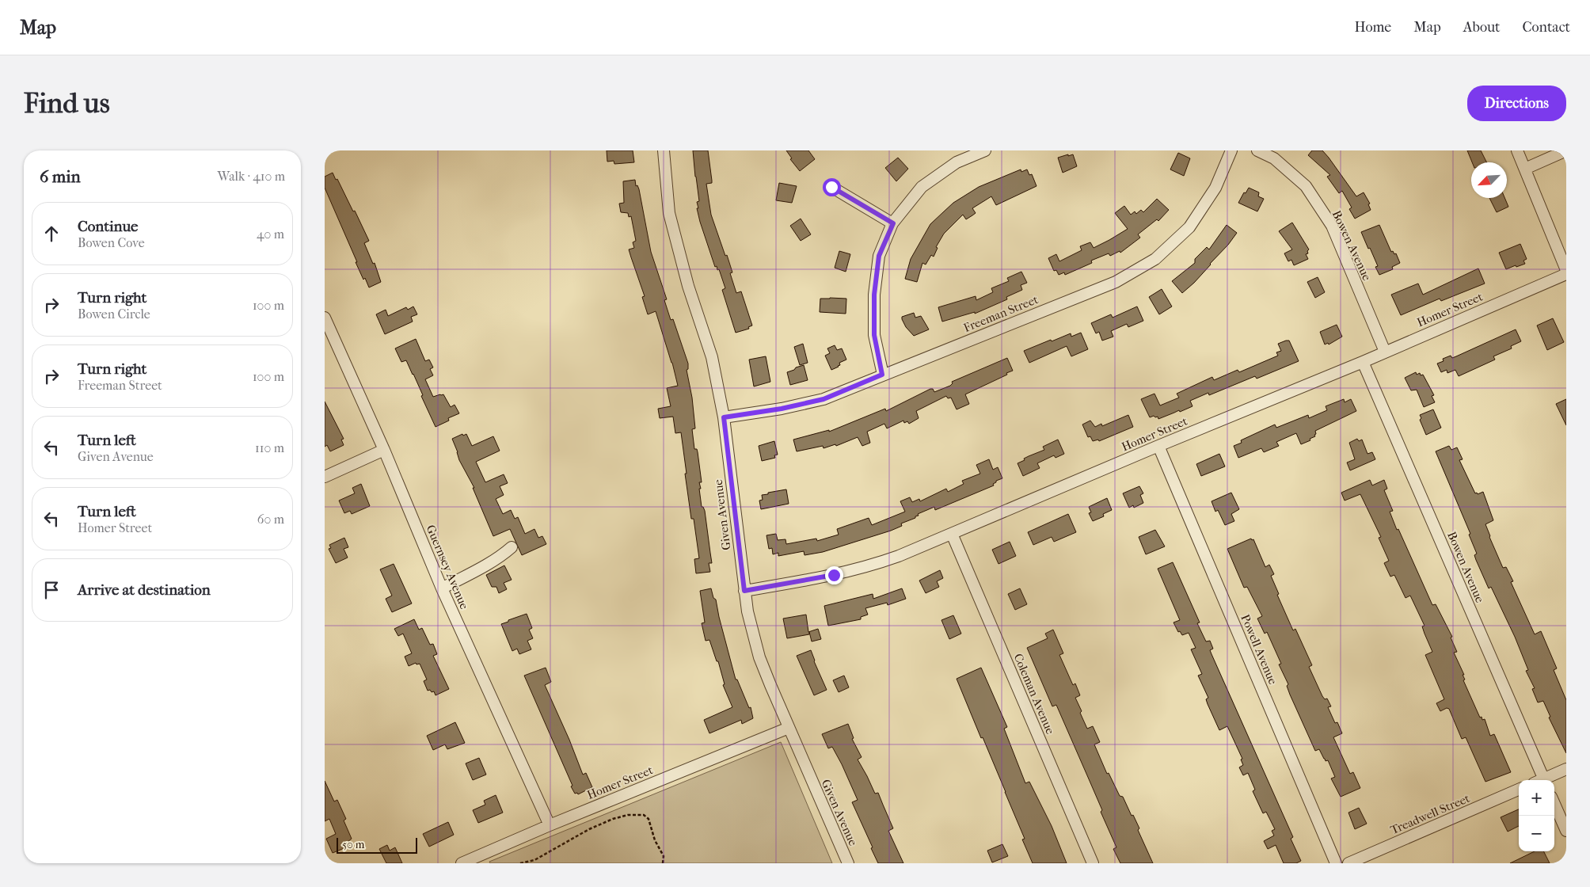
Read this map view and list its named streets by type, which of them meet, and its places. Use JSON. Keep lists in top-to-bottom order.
{
  "streets": {
    "street": [
      "Bowen Avenue",
      "Homer Street",
      "Freeman Street",
      "Given Avenue",
      "Guernsey Avenue",
      "Powell Avenue",
      "Coleman Avenue",
      "Treadwell Street"
    ]
  },
  "crossings": [
    ["Bowen Avenue", "Homer Street"],
    ["Homer Street", "Given Avenue"],
    ["Homer Street", "Guernsey Avenue"],
    ["Homer Street", "Powell Avenue"],
    ["Homer Street", "Coleman Avenue"],
    ["Freeman Street", "Given Avenue"]
  ],
  "scale_bar": "50 m",
  "north": "bottom left",
  "page": {
    "header": "Map",
    "nav": [
      "Home",
      "Map",
      "About",
      "Contact"
    ],
    "buttons": "Directions",
    "title": "Find us",
    "heading": ["6 min", "Walk · 410 m"],
    "list": [
      ["Continue", "Bowen Cove", "40 m"],
      ["Turn right", "Bowen Circle", "100 m"],
      ["Turn right", "Freeman Street", "100 m"],
      ["Turn left", "Given Avenue", "110 m"],
      ["Turn left", "Homer Street", "60 m"],
      "Arrive at destination"
    ],
    "map_buttons": ["+", "−"],
    "scale": "50 m"
  }
}
